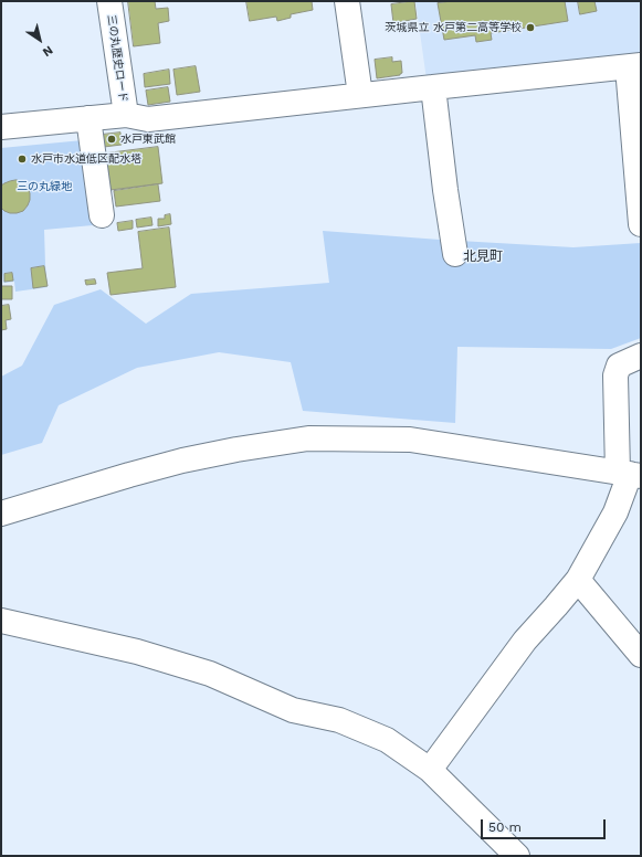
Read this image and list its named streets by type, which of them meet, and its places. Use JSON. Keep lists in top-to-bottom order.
{
  "streets": {
    "street": ["三の丸歴史ロード"]
  },
  "districts": ["北見町"],
  "parks": ["三の丸緑地"],
  "places": ["茨城県立 水戸第二高等学校", "水戸東武館", "水戸市水道低区配水塔"],
  "scale_bar": "50 m",
  "north": "bottom right"
}
